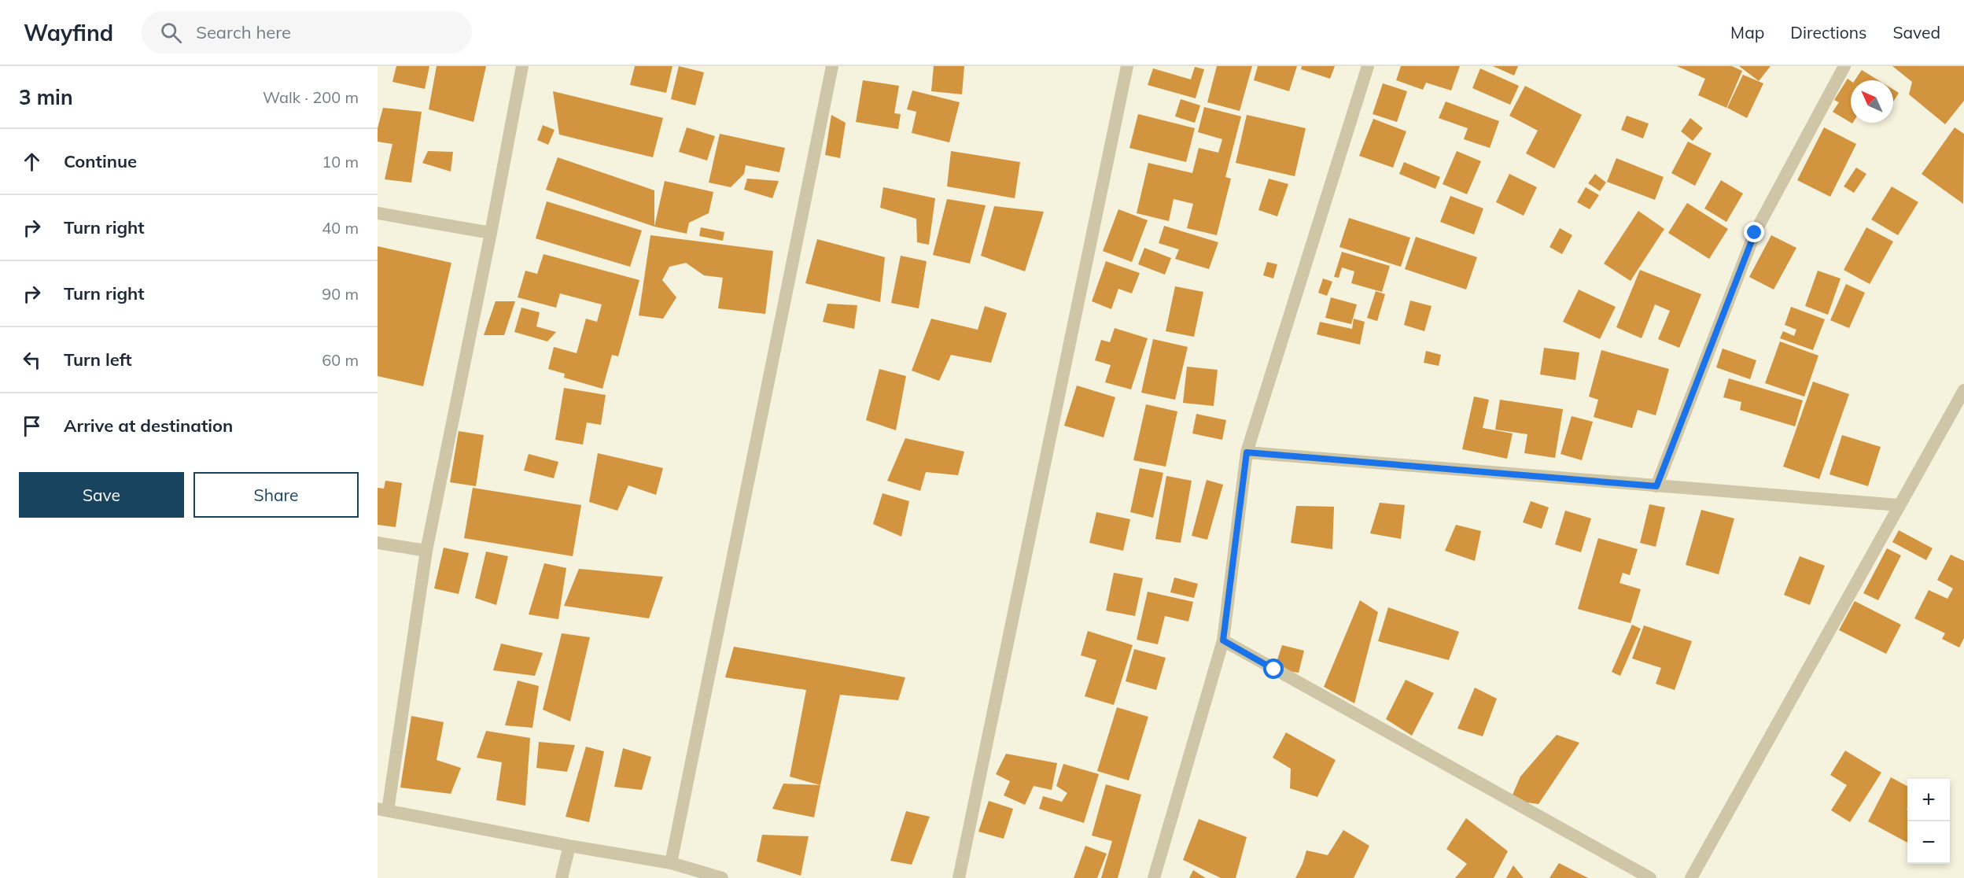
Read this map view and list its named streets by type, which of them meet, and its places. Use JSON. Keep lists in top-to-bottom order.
{
  "north": "top left",
  "page": {
    "header": "Wayfind",
    "search": "Search here",
    "nav": ["Map", "Directions", "Saved"],
    "heading": ["3 min", "Walk · 200 m"],
    "list": [
      ["Continue", "10 m"],
      ["Turn right", "40 m"],
      ["Turn right", "90 m"],
      ["Turn left", "60 m"],
      "Arrive at destination"
    ],
    "buttons": ["Save", "Share"],
    "map_buttons": ["+", "−"]
  }
}
